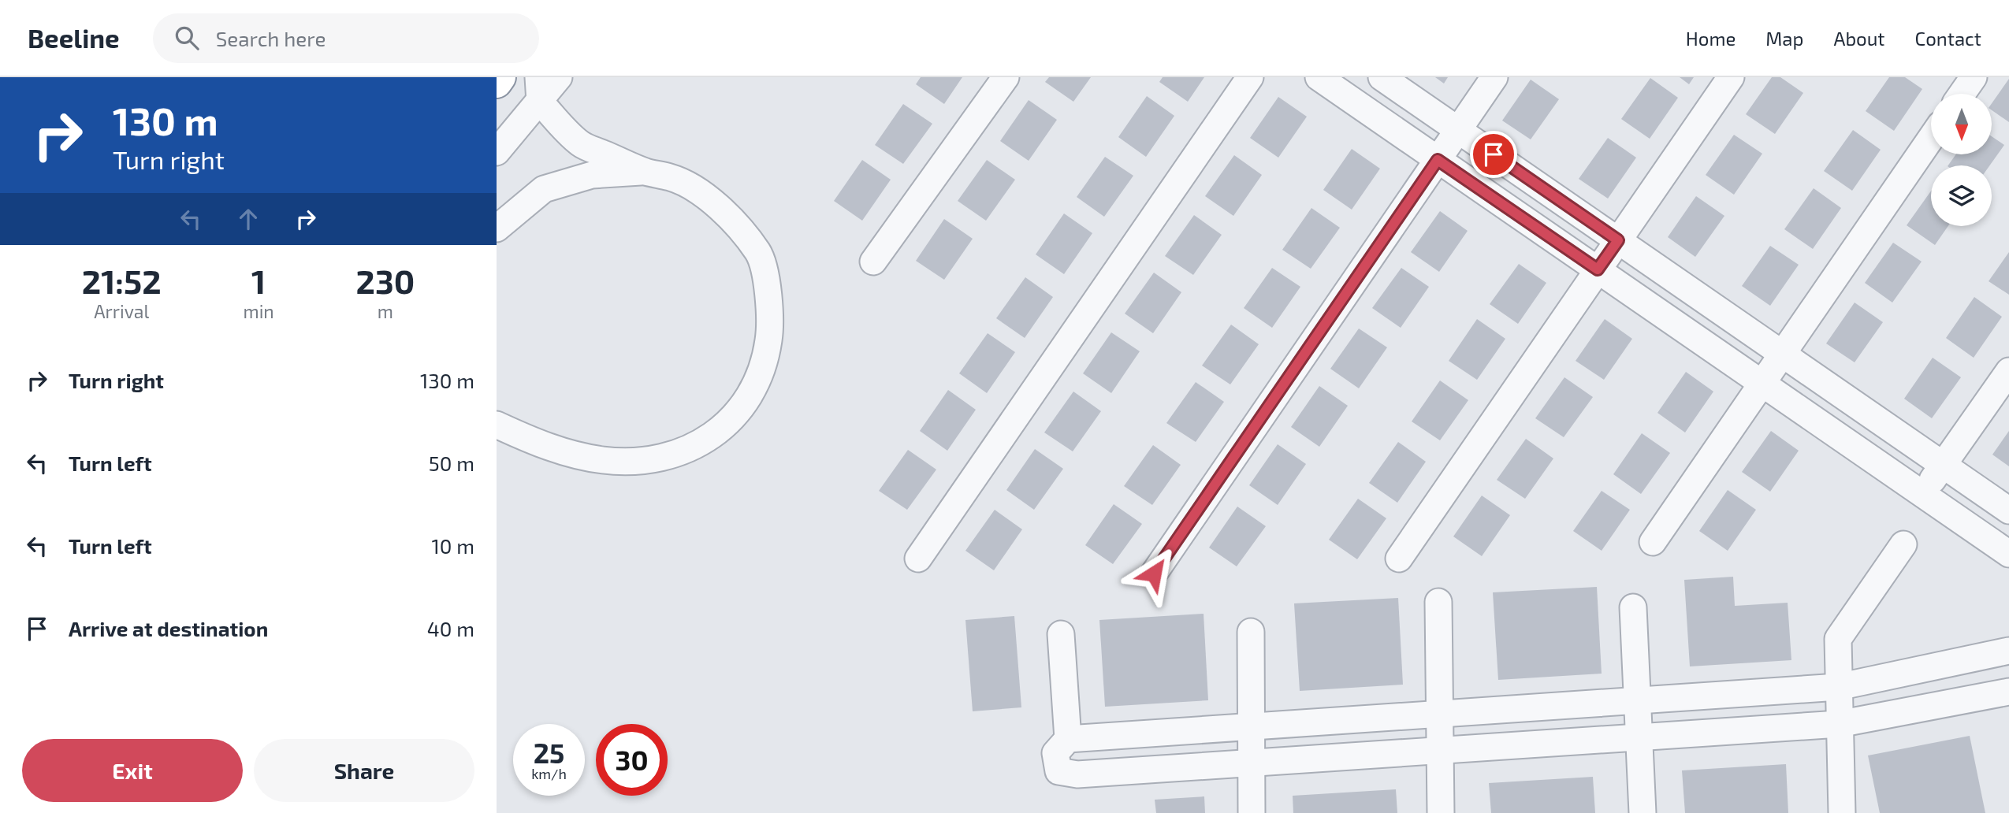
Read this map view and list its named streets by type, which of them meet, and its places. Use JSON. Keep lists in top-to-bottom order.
{
  "north": "bottom",
  "page": {
    "header": "Beeline",
    "search": "Search here",
    "nav": [
      "Home",
      "Map",
      "About",
      "Contact"
    ],
    "turn": ["130 m", "Turn right"],
    "eta": [
      "21:52",
      "Arrival",
      "1",
      "min",
      "230",
      "m"
    ],
    "list": [
      {
        "name": "Turn right",
        "value": "130 m"
      },
      {
        "name": "Turn left",
        "value": "50 m"
      },
      {
        "name": "Turn left",
        "value": "10 m"
      },
      {
        "name": "Arrive at destination",
        "value": "40 m"
      }
    ],
    "speed": "25 km/h",
    "limit": "30",
    "buttons": ["Exit", "Share"]
  }
}
